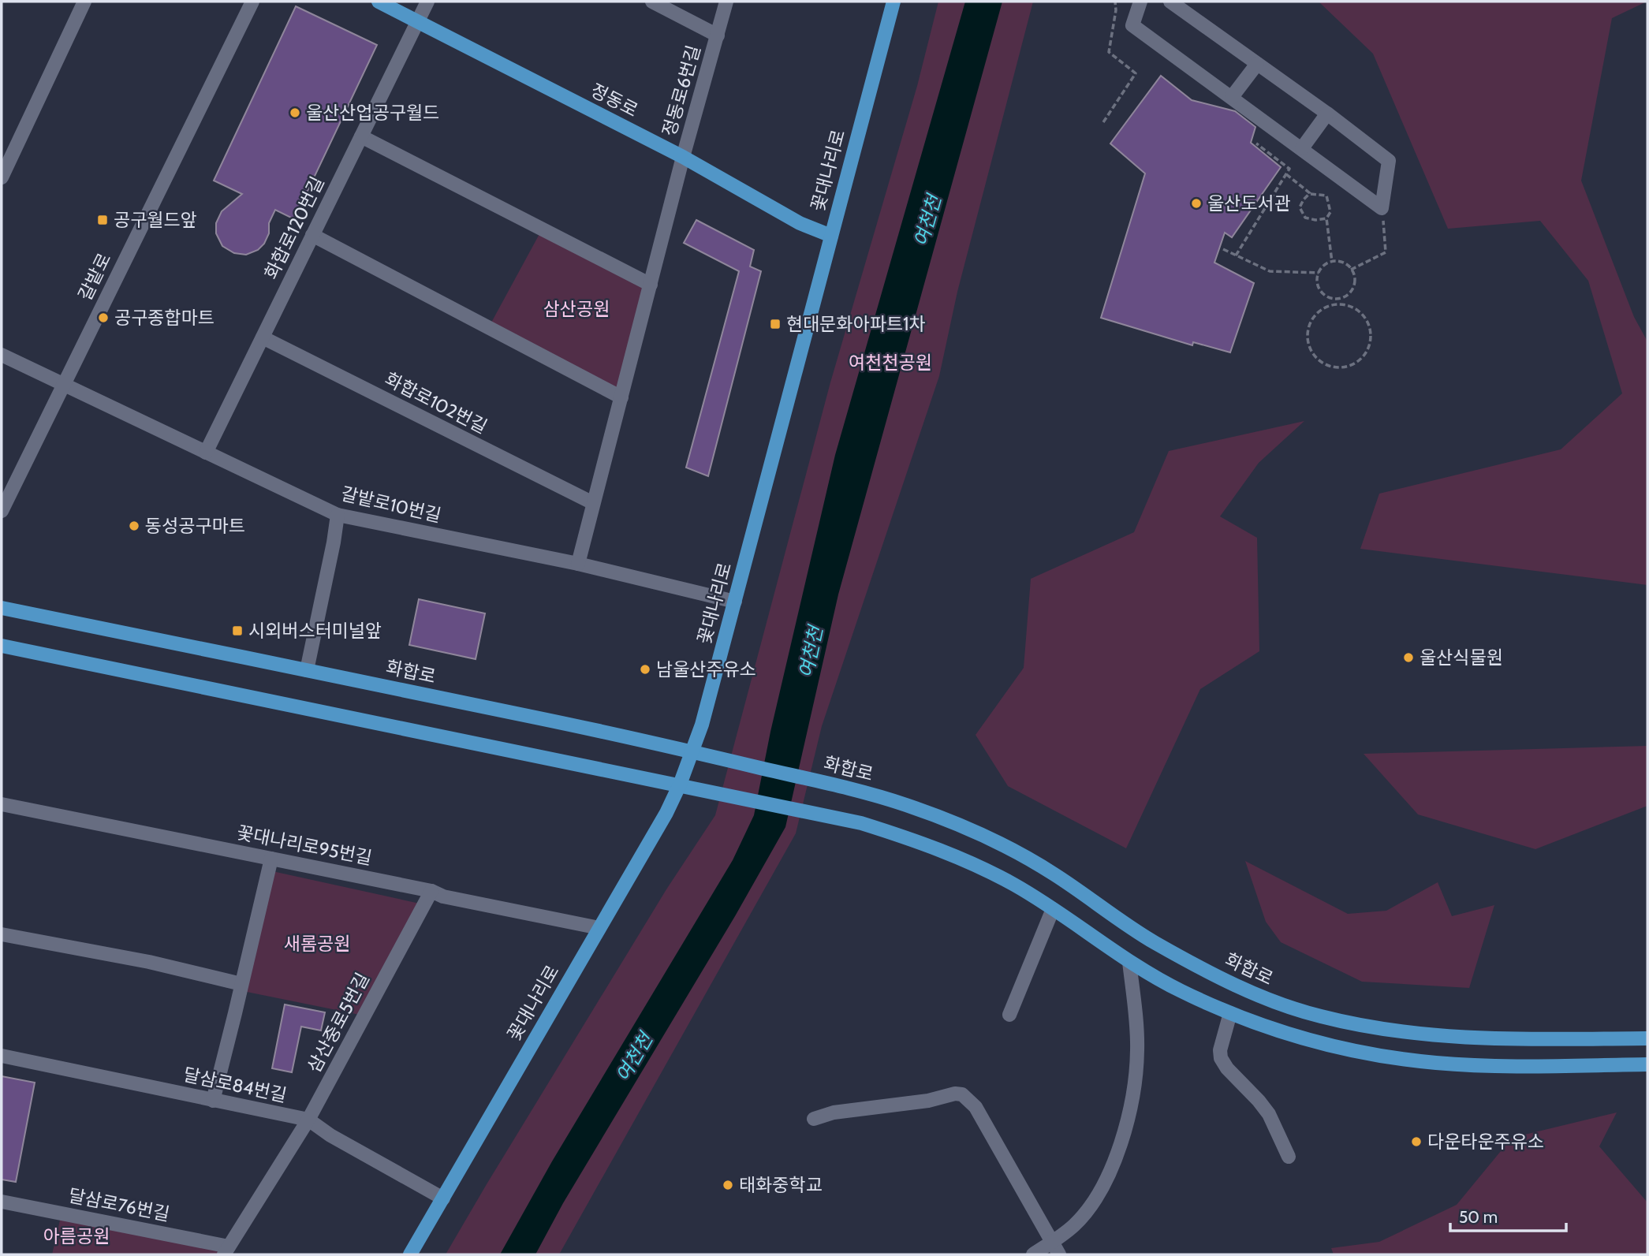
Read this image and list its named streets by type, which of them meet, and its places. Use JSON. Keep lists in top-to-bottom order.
{
  "streets": {
    "main road": ["정동로", "꽃대나리로", "화합로"],
    "street": [
      "정동로6번길",
      "화합로120번길",
      "갈밭로",
      "화합로102번길",
      "갈밭로10번길",
      "꽃대나리로95번길",
      "삼산중로5번길",
      "달삼로84번길",
      "달삼로76번길"
    ]
  },
  "crossings": [
    ["정동로6번길", "정동로"],
    ["정동로", "꽃대나리로"],
    ["정동로", "화합로120번길"],
    ["꽃대나리로", "갈밭로10번길"],
    ["꽃대나리로", "화합로"],
    ["꽃대나리로", "꽃대나리로95번길"],
    ["꽃대나리로", "달삼로84번길"],
    ["화합로120번길", "화합로102번길"],
    ["화합로120번길", "갈밭로10번길"],
    ["갈밭로", "갈밭로10번길"],
    ["꽃대나리로95번길", "삼산중로5번길"],
    ["삼산중로5번길", "달삼로84번길"],
    ["삼산중로5번길", "달삼로76번길"]
  ],
  "water": ["여천천"],
  "parks": [
    "삼산공원",
    "여천천공원",
    "새롬공원",
    "아름공원"
  ],
  "places": {
    "other": [
      "울산산업공구월드",
      "울산도서관",
      "공구종합마트",
      "동성공구마트",
      "울산식물원",
      "남울산주유소",
      "다운타운주유소",
      "태화중학교"
    ],
    "transit": ["공구월드앞", "현대문화아파트1차", "시외버스터미널앞"]
  },
  "scale_bar": "50 m"
}
